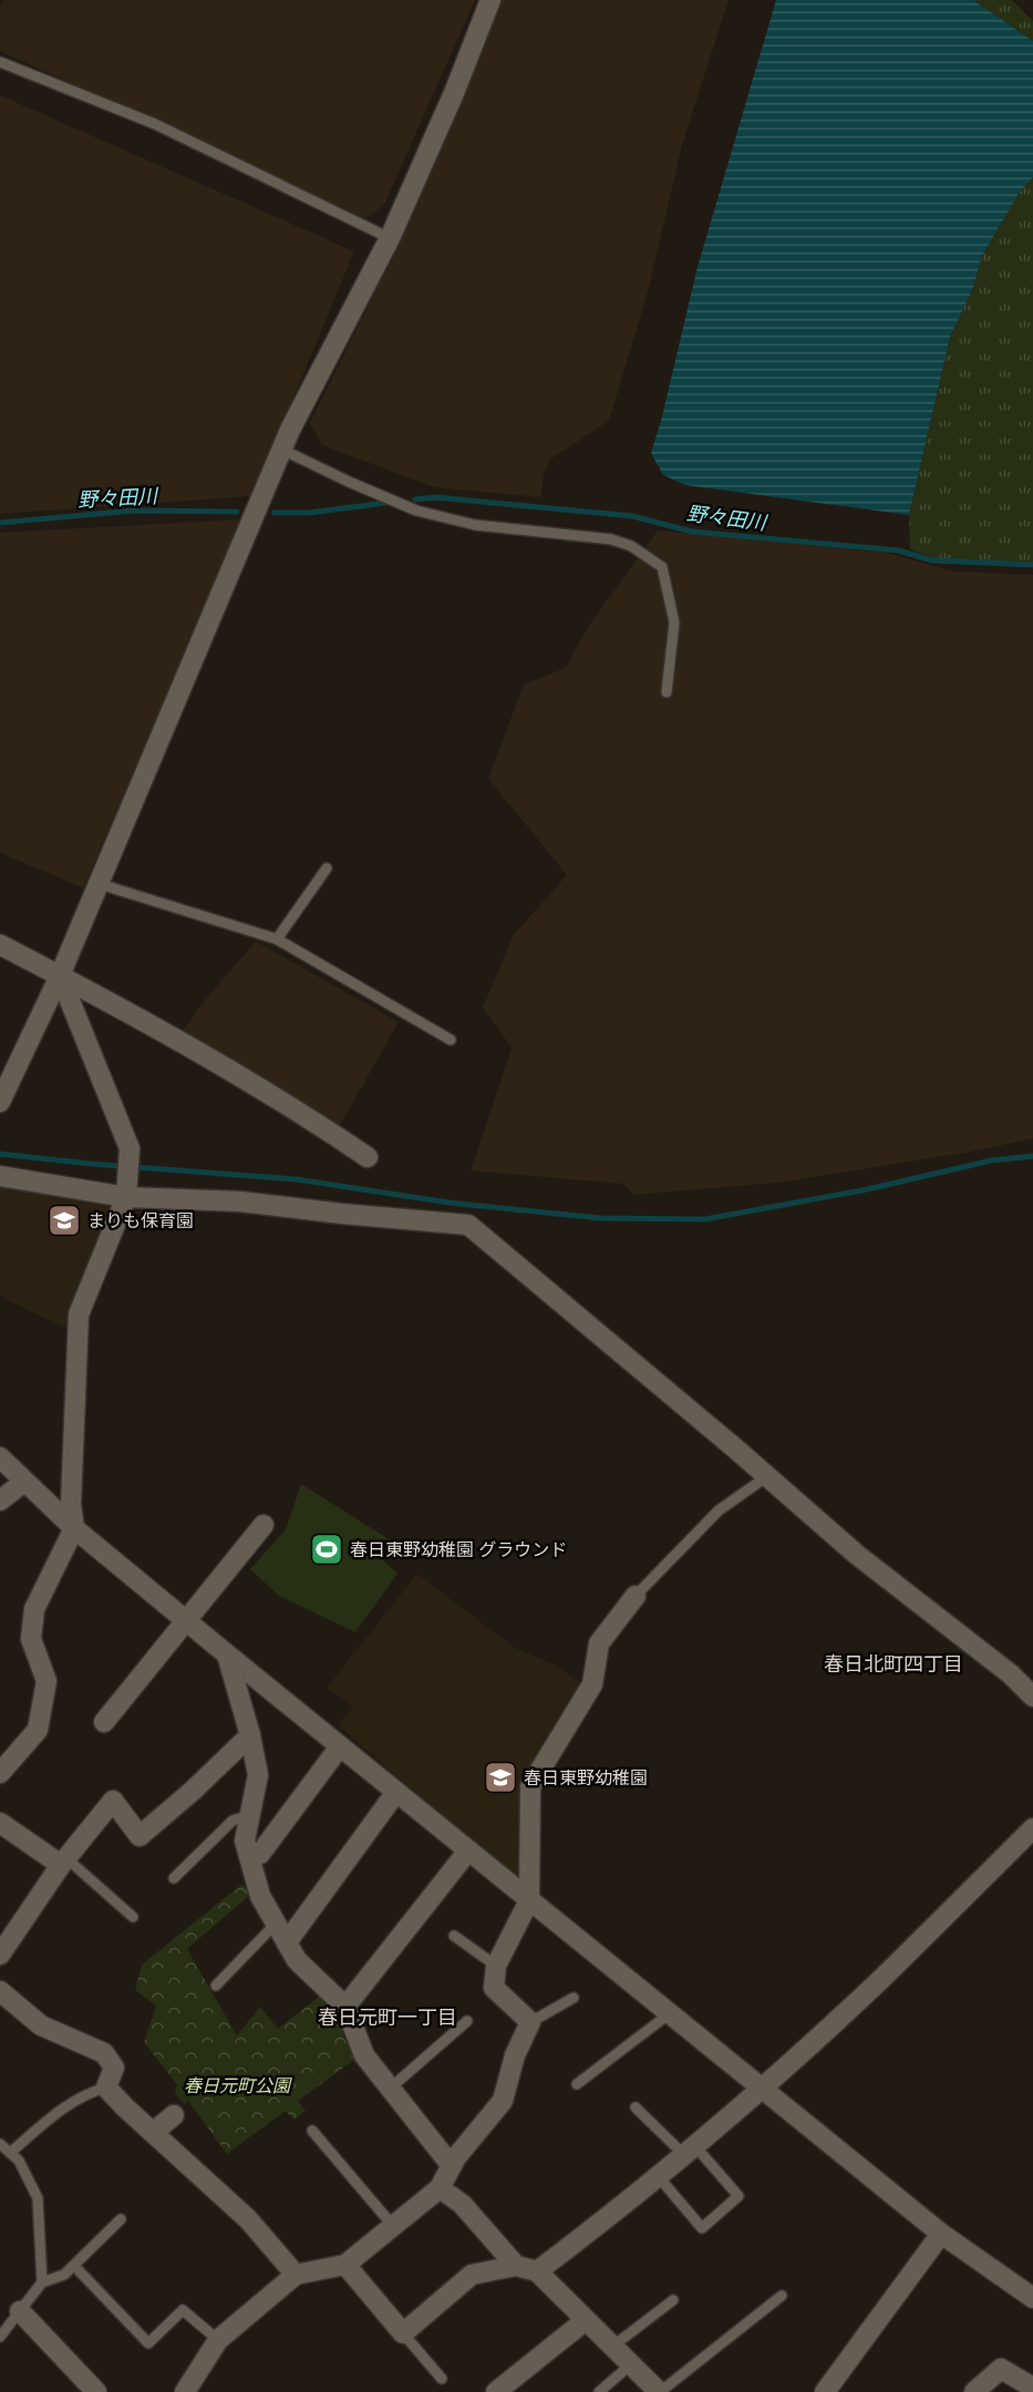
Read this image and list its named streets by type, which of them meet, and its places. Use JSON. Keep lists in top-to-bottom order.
{
  "districts": ["春日北町四丁目", "春日元町一丁目"],
  "water": ["野々田川"],
  "parks": ["春日元町公園"],
  "places": {
    "school or university": ["まりも保育園", "春日東野幼稚園"],
    "sports": ["春日東野幼稚園 グラウンド"]
  }
}
